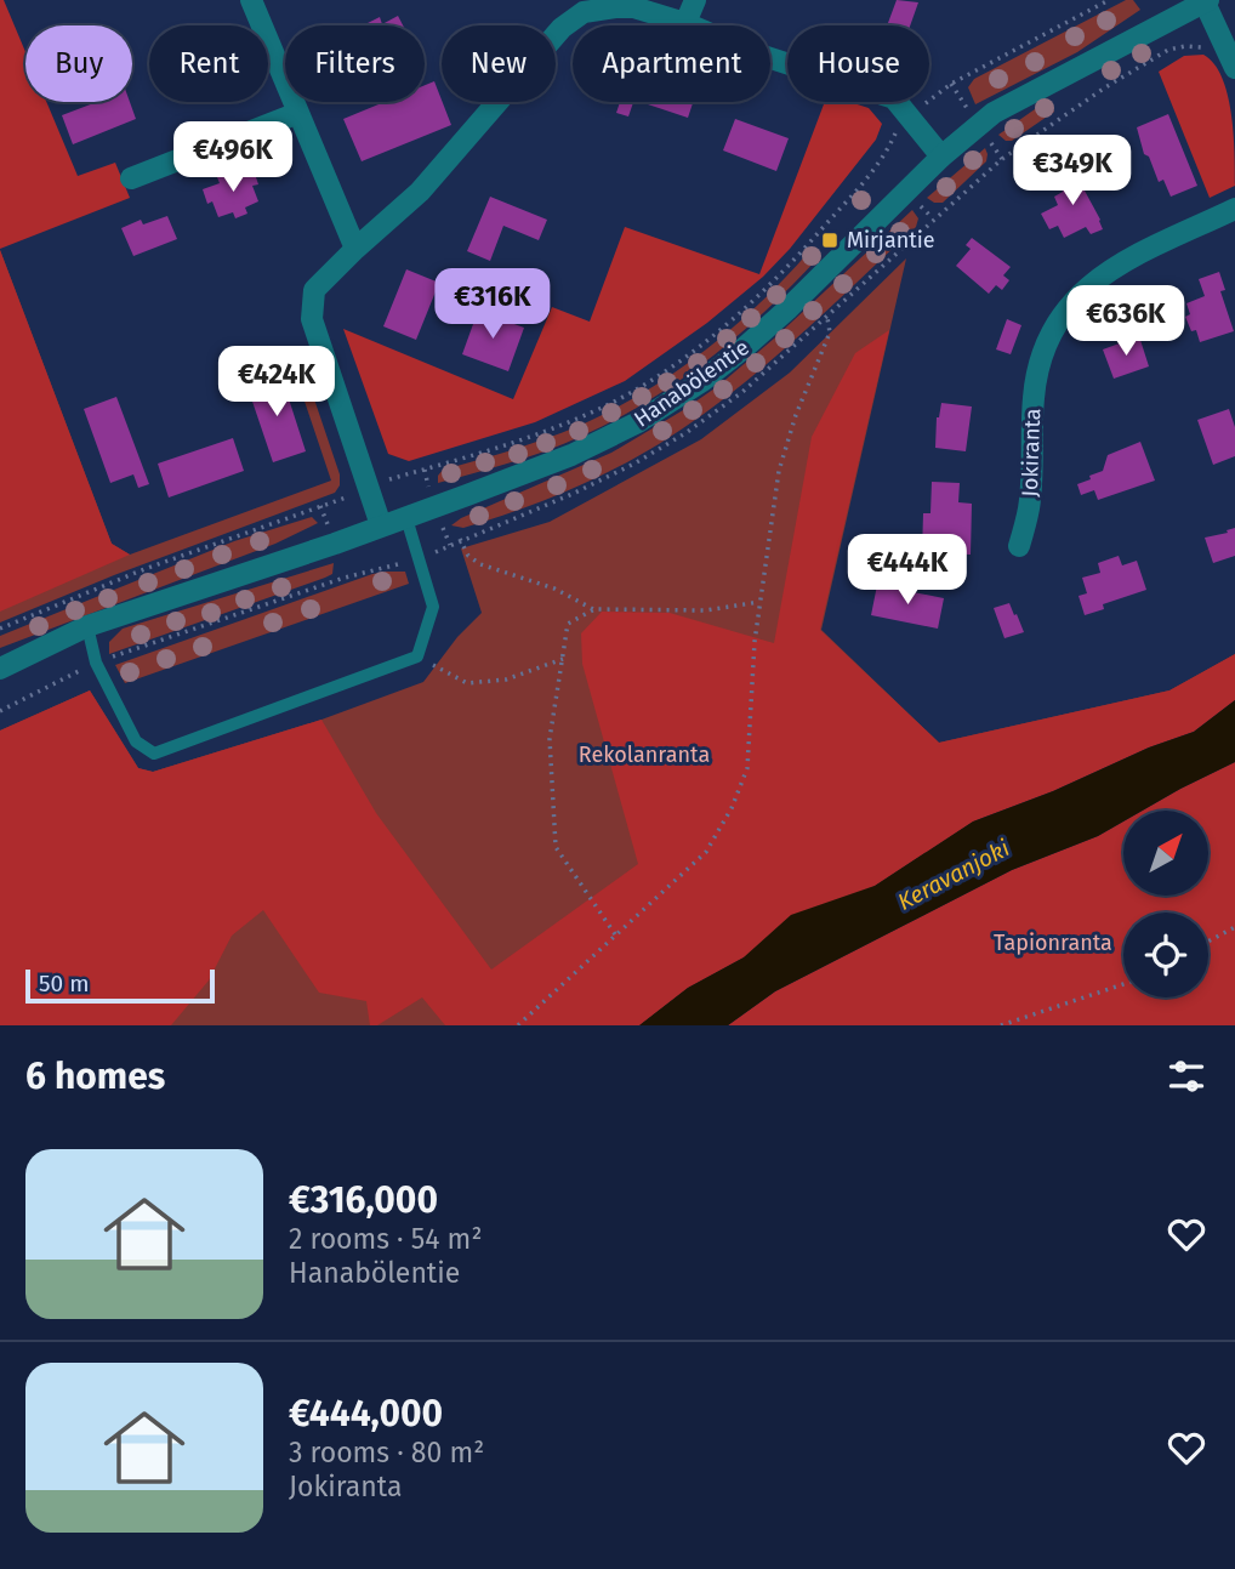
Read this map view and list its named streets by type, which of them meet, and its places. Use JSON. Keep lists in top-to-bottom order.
{
  "streets": {
    "street": ["Hanabölentie", "Jokiranta"]
  },
  "water": ["Keravanjoki"],
  "parks": ["Rekolanranta", "Tapionranta"],
  "places": {
    "transit": ["Mirjantie"]
  },
  "scale_bar": "50 m",
  "north": "top right",
  "page": {
    "chip": [
      "Buy",
      "Rent",
      "Filters",
      "New",
      "Apartment",
      "House"
    ],
    "price": [
      "€496K",
      "€349K",
      "€316K",
      "€636K",
      "€424K",
      "€444K"
    ],
    "scale": "50 m",
    "heading": "6 homes",
    "list": [
      {
        "name": "€316,000",
        "note": "2 rooms · 54 m² · Hanabölentie"
      },
      {
        "name": "€444,000",
        "note": "3 rooms · 80 m² · Jokiranta"
      }
    ]
  }
}
